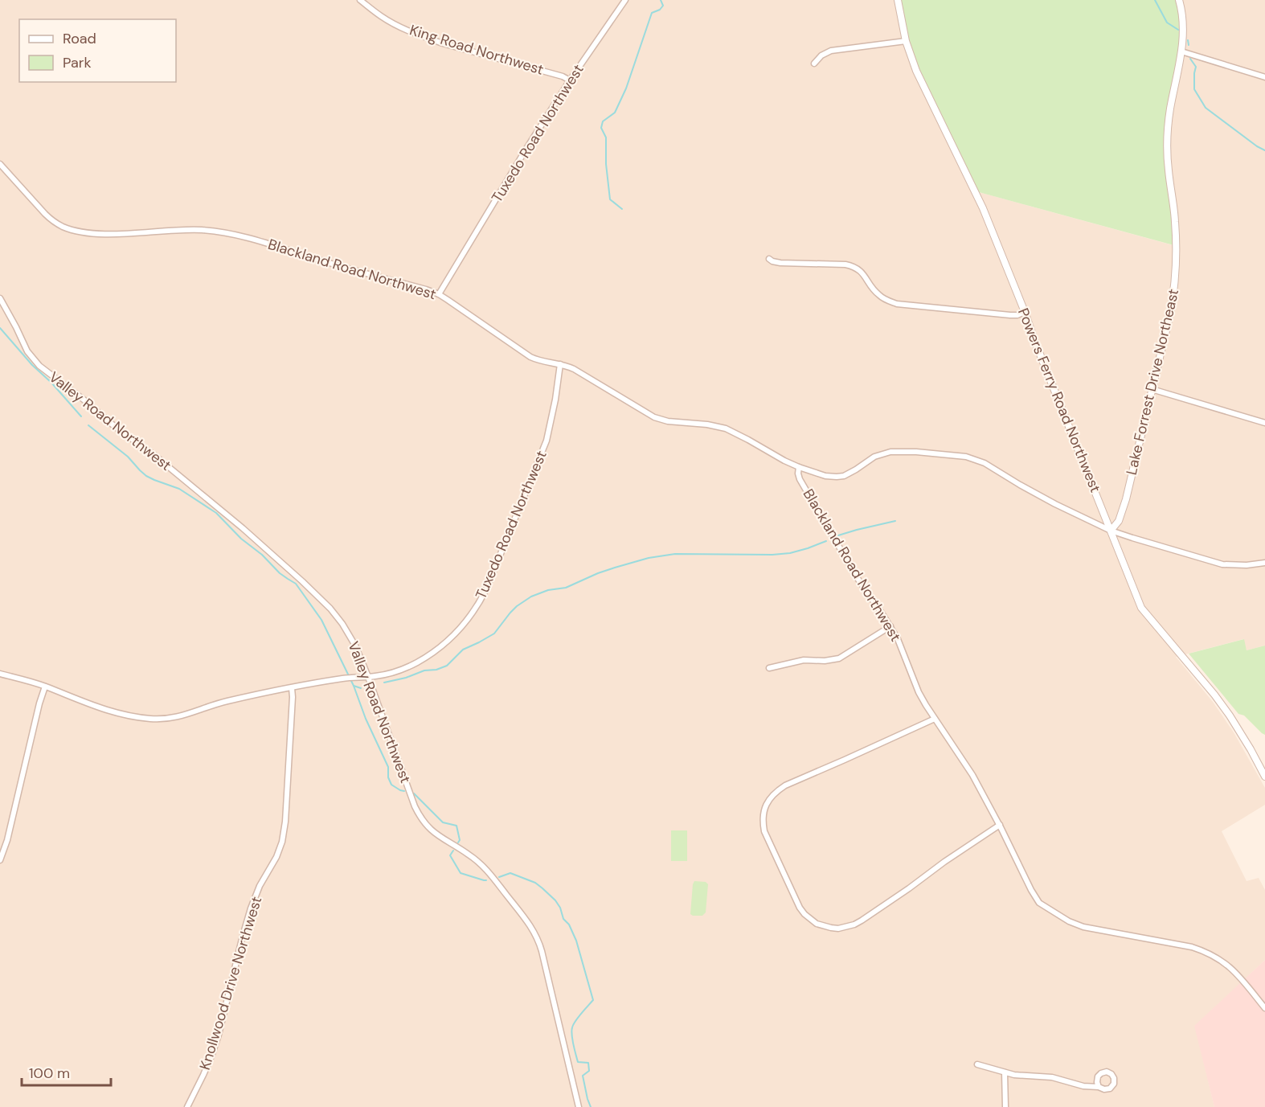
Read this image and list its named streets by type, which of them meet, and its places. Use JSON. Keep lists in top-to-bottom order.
{
  "streets": {
    "street": [
      "King Road Northwest",
      "Tuxedo Road Northwest",
      "Blackland Road Northwest",
      "Lake Forrest Drive Northeast",
      "Powers Ferry Road Northwest",
      "Valley Road Northwest",
      "Knollwood Drive Northwest"
    ]
  },
  "crossings": [
    ["King Road Northwest", "Tuxedo Road Northwest"],
    ["Tuxedo Road Northwest", "Blackland Road Northwest"],
    ["Tuxedo Road Northwest", "Valley Road Northwest"],
    ["Tuxedo Road Northwest", "Knollwood Drive Northwest"],
    ["Lake Forrest Drive Northeast", "Powers Ferry Road Northwest"]
  ],
  "legend": ["Road", "Park"],
  "scale_bar": "100 m"
}
